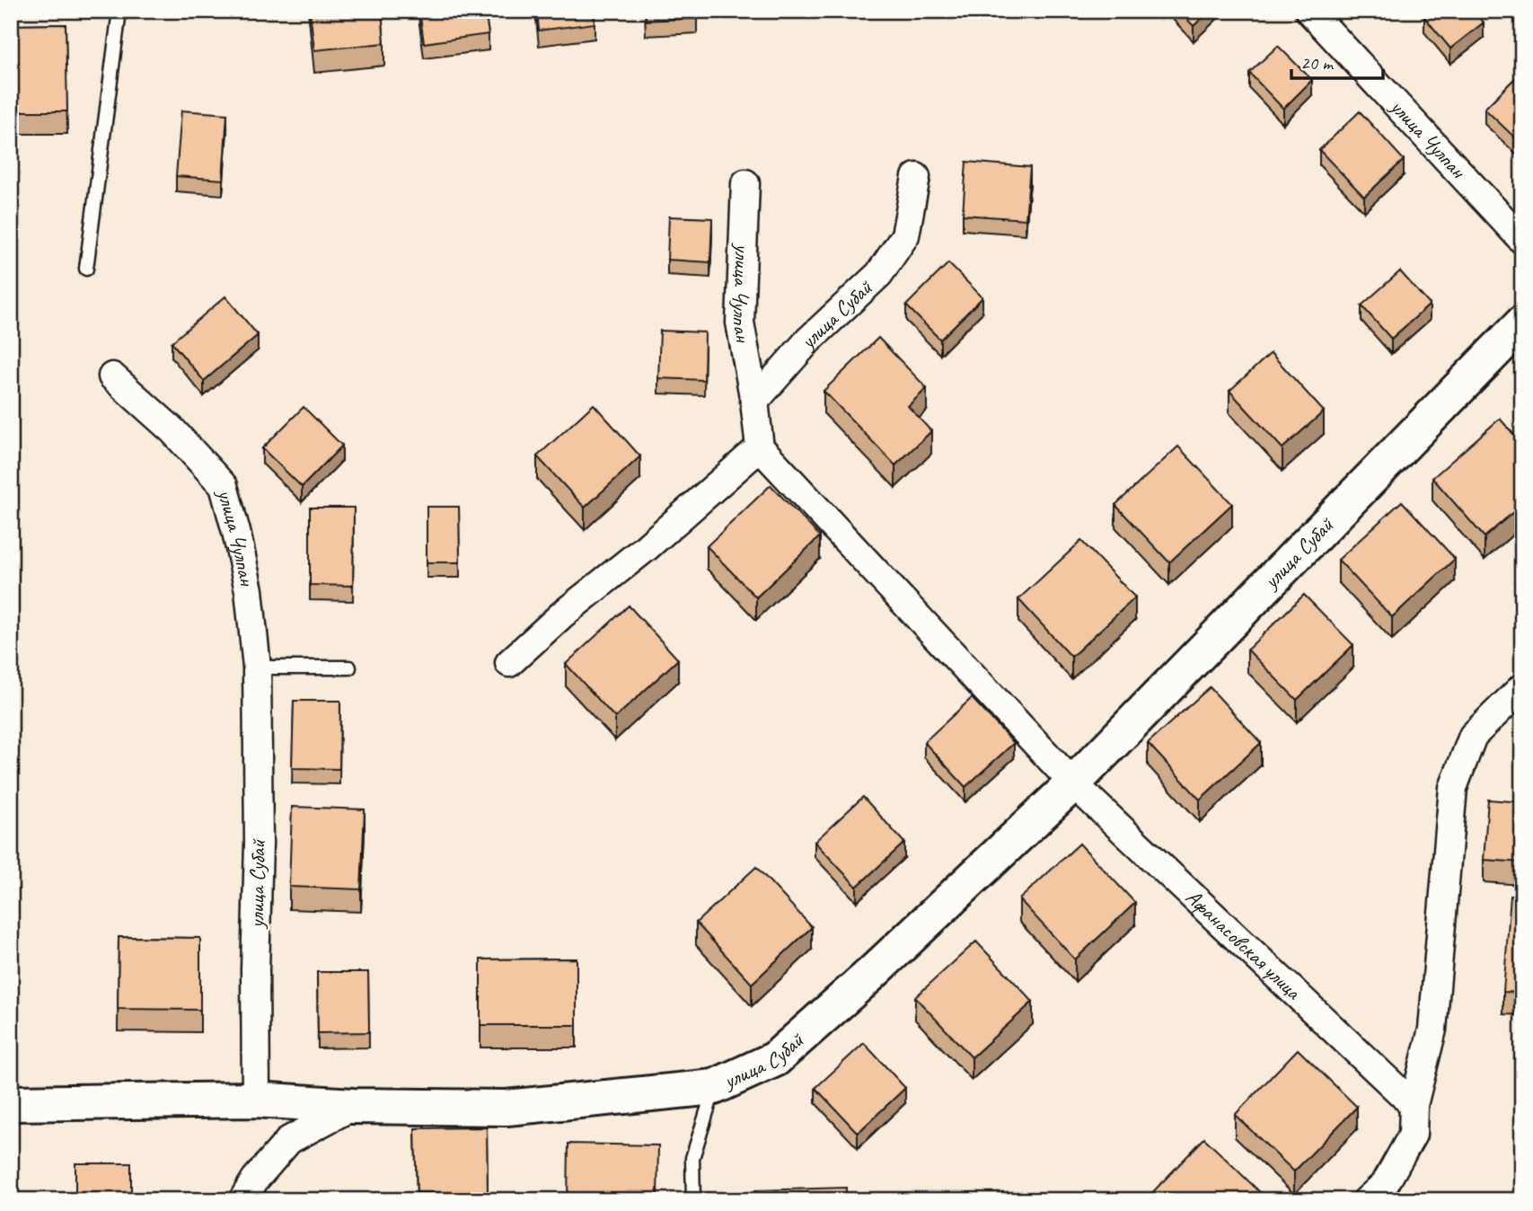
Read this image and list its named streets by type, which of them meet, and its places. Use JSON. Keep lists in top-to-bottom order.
{
  "streets": {
    "street": ["улица Чулпан", "улица Субай", "Афанасовская улица"]
  },
  "crossings": [
    ["улица Чулпан", "улица Субай"],
    ["улица Субай", "Афанасовская улица"]
  ],
  "scale_bar": "20 m"
}
